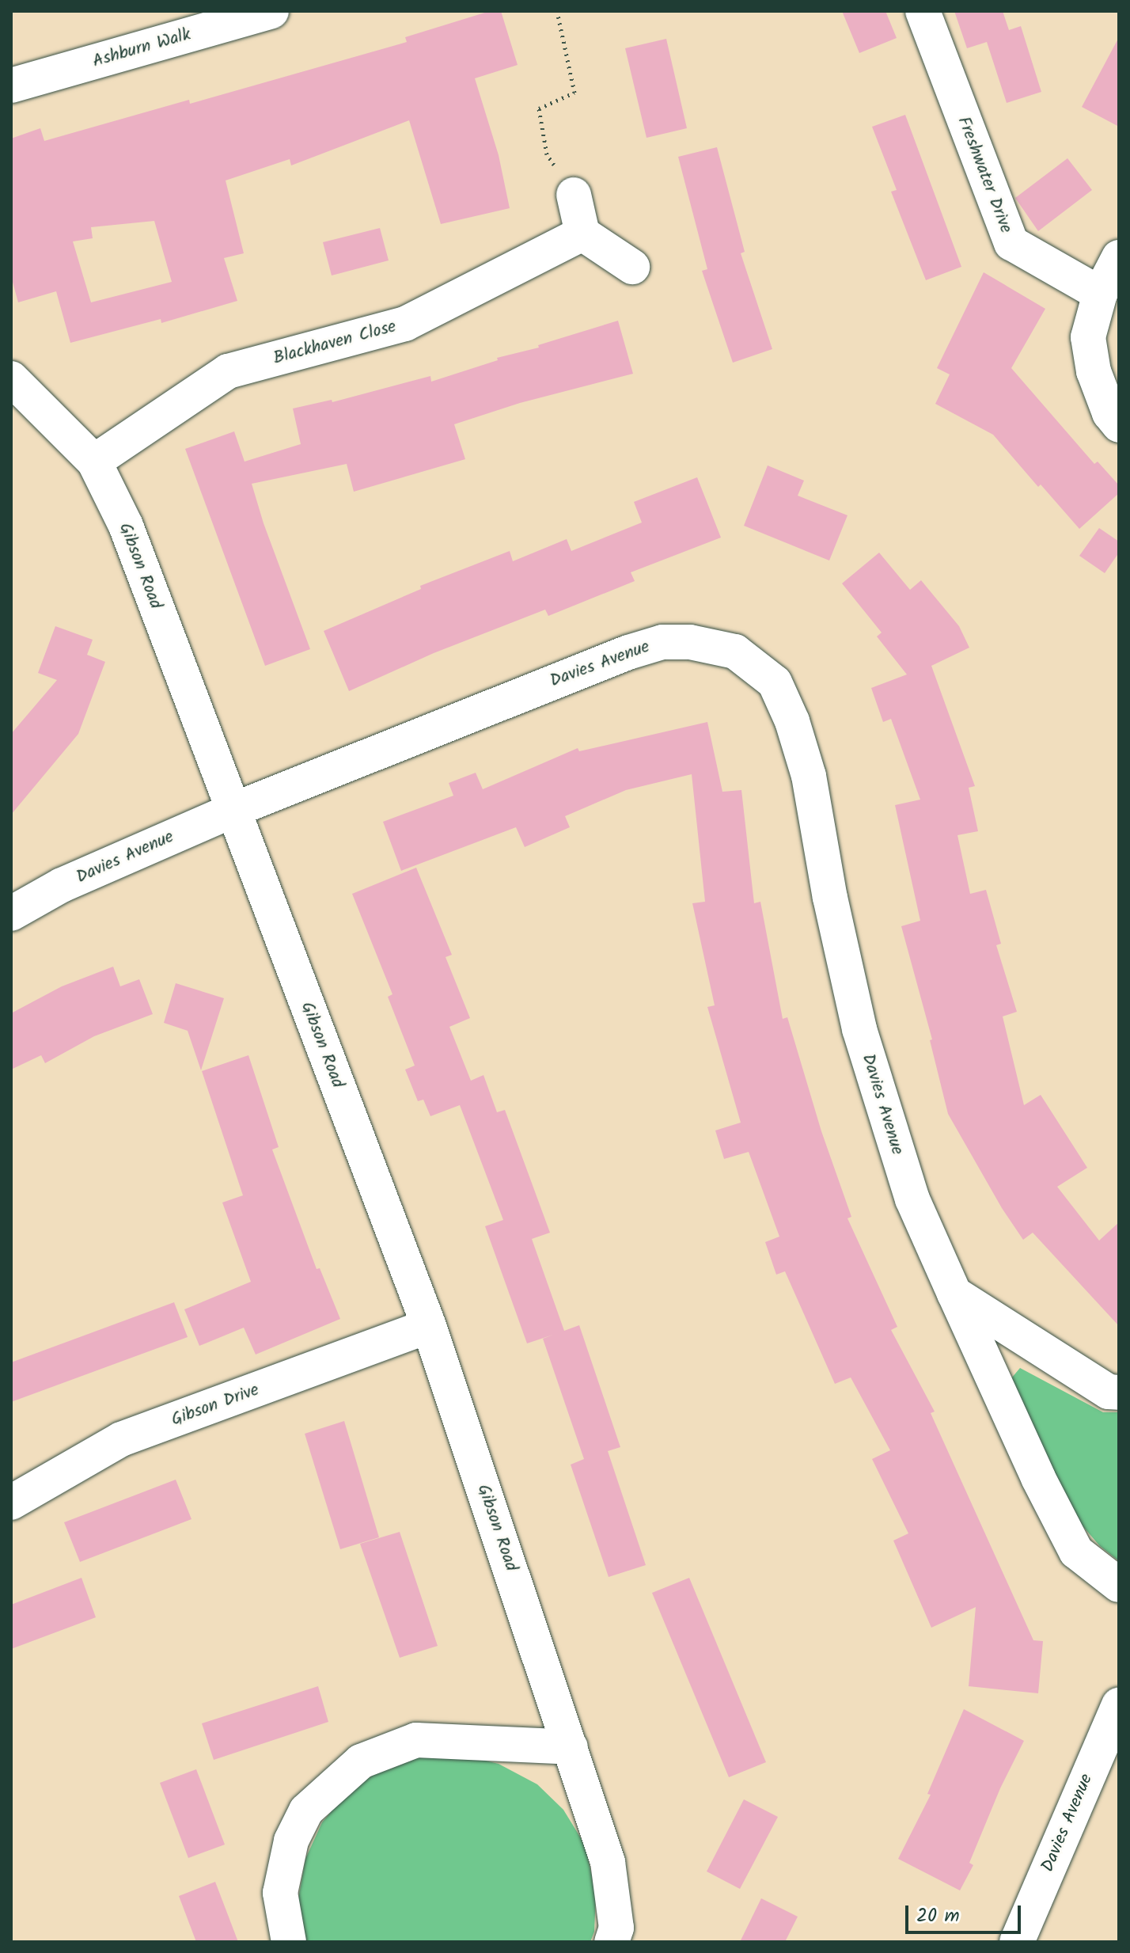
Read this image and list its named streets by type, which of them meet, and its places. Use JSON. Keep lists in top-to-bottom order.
{
  "streets": {
    "street": [
      "Ashburn Walk",
      "Freshwater Drive",
      "Blackhaven Close",
      "Gibson Road",
      "Davies Avenue",
      "Gibson Drive"
    ]
  },
  "crossings": [
    ["Blackhaven Close", "Gibson Road"],
    ["Gibson Road", "Davies Avenue"],
    ["Gibson Road", "Gibson Drive"]
  ],
  "scale_bar": "20 m"
}
